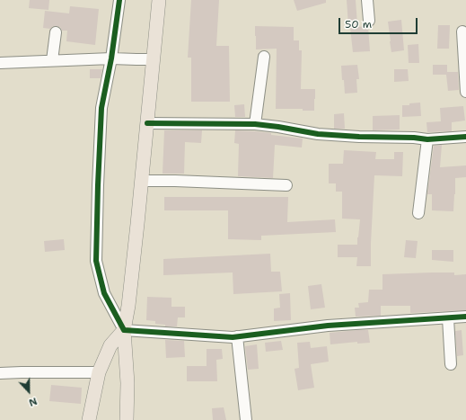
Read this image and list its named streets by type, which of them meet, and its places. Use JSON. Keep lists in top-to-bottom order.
{
  "scale_bar": "50 m",
  "north": "bottom"
}
